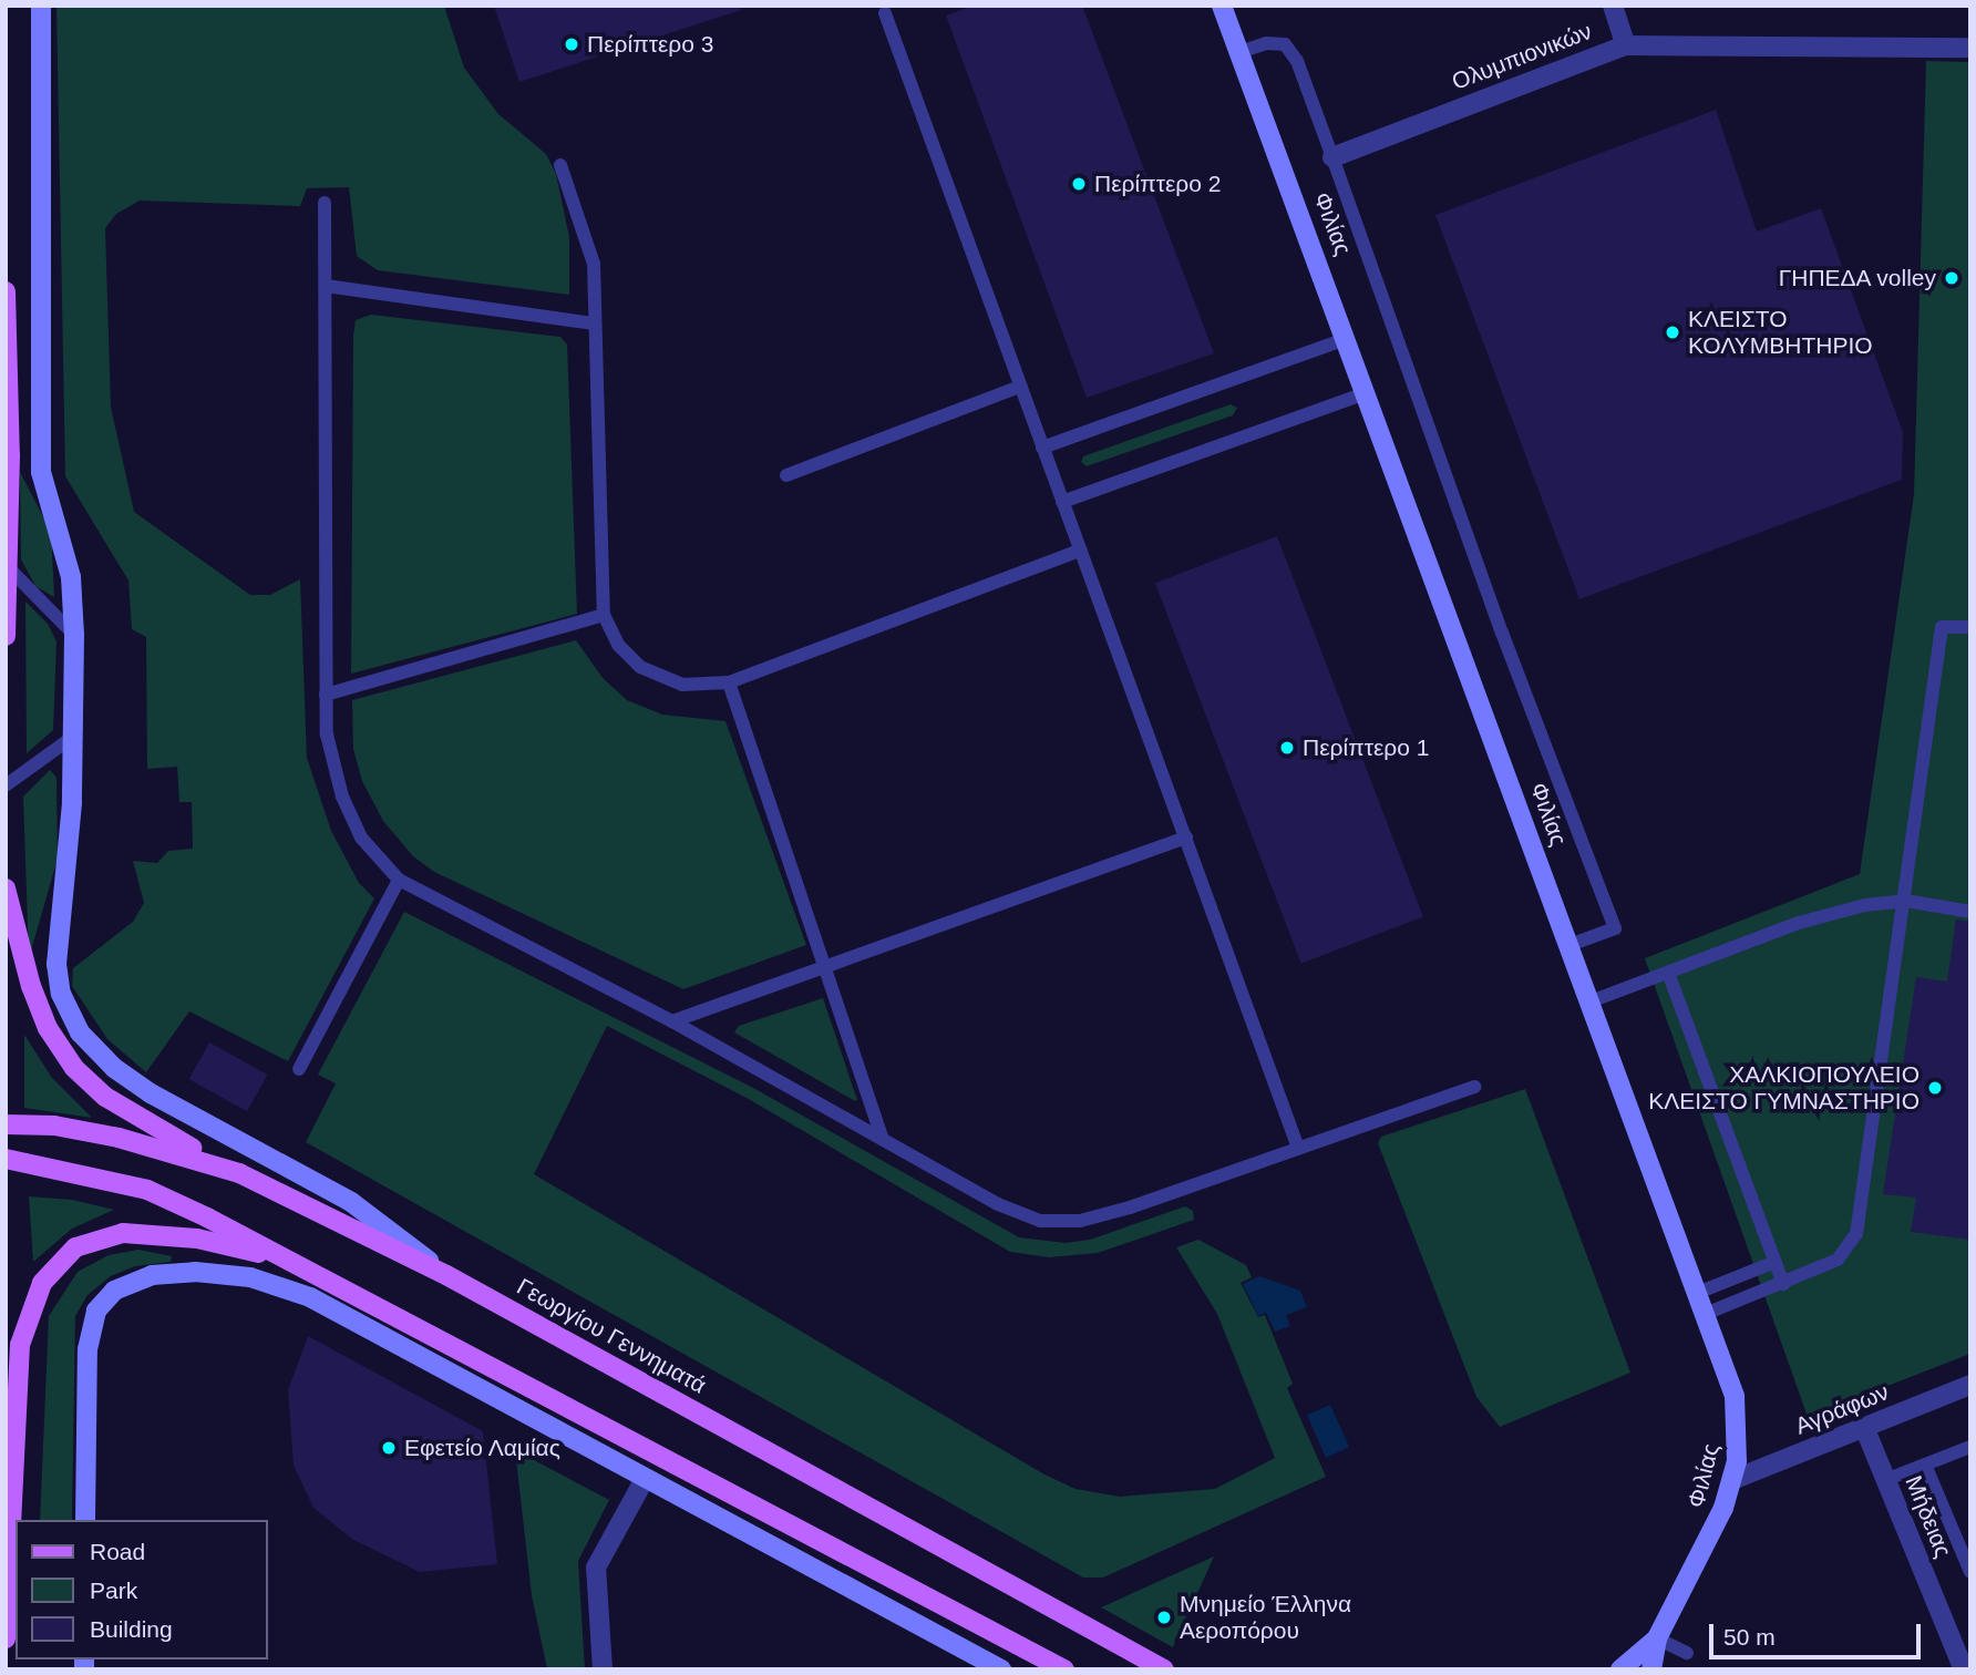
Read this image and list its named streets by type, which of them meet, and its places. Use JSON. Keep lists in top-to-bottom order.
{
  "streets": {
    "main road": ["Γεωργίου Γεννηματά"],
    "street": [
      "Ολυμπιονικών",
      "Φιλίας",
      "Αγράφων",
      "Μήδειας"
    ]
  },
  "crossings": [
    ["Φιλίας", "Αγράφων"],
    ["Αγράφων", "Μήδειας"]
  ],
  "places": [
    "Περίπτερο 3",
    "Περίπτερο 2",
    "ΓΗΠΕΔΑ volley",
    "ΚΛΕΙΣΤΟ ΚΟΛΥΜΒΗΤΗΡΙΟ",
    "Περίπτερο 1",
    "ΧΑΛΚΙΟΠΟΥΛΕΙΟ ΚΛΕΙΣΤΟ ΓΥΜΝΑΣΤΗΡΙΟ",
    "Εφετείο Λαμίας",
    "Μνημείο Έλληνα Αεροπόρου"
  ],
  "legend": ["Road", "Park", "Building"],
  "scale_bar": "50 m"
}
